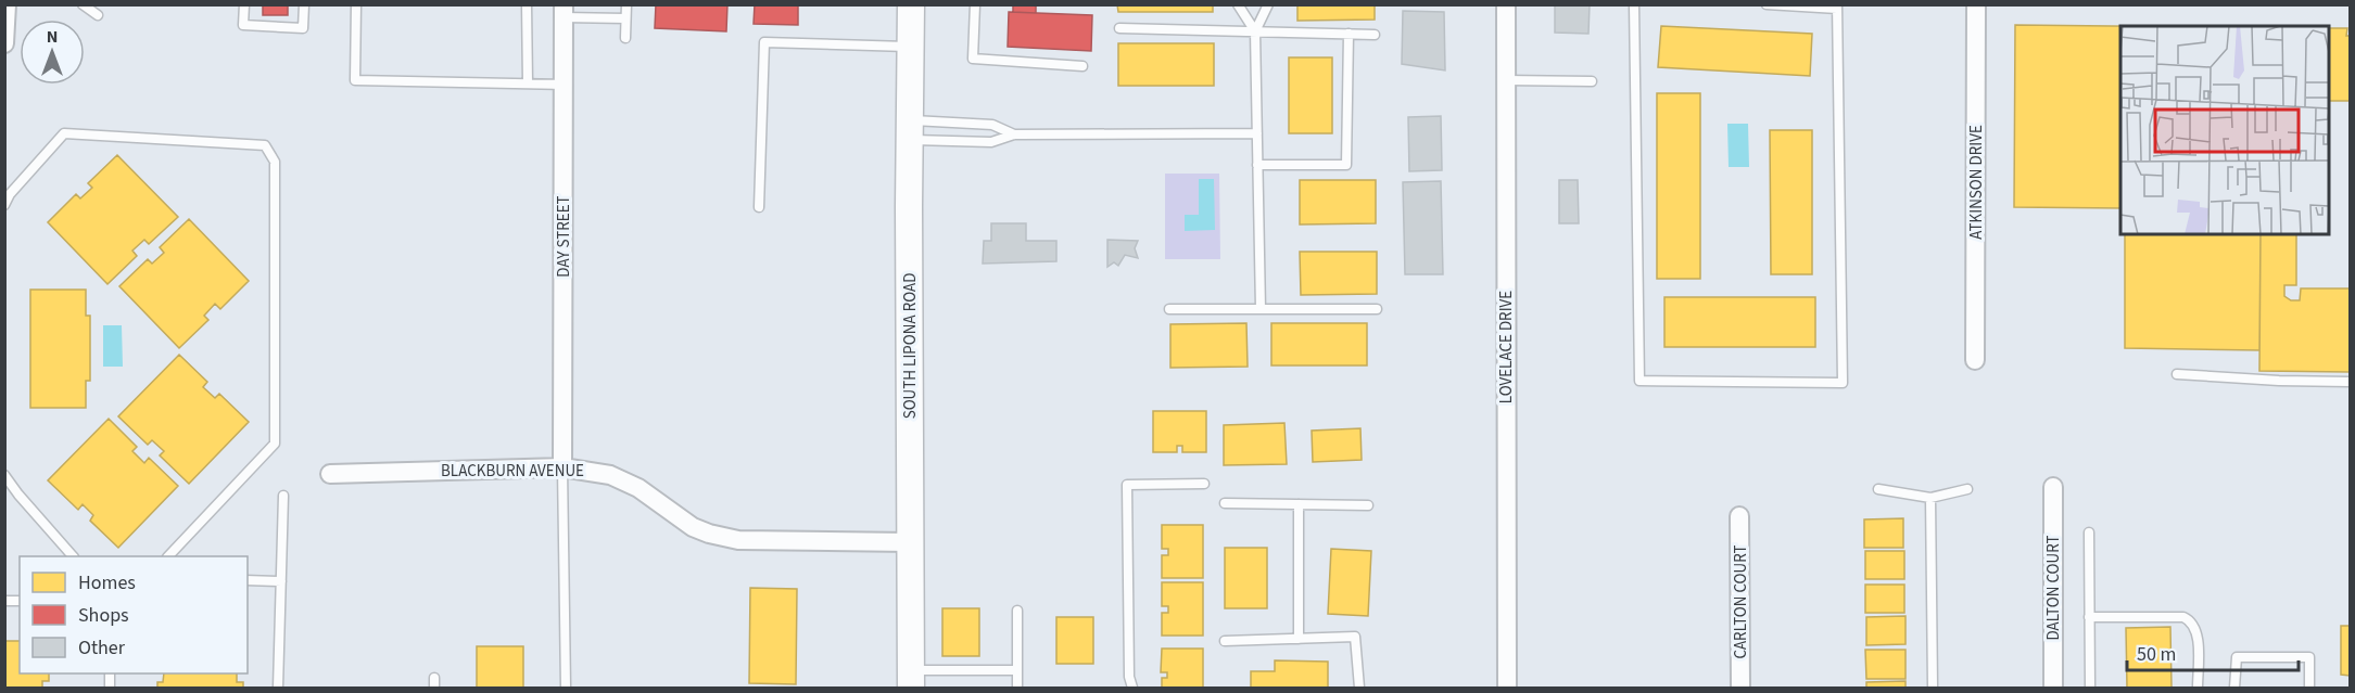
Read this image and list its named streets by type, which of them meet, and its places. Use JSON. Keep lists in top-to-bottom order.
{
  "streets": {
    "street": [
      "ATKINSON DRIVE",
      "DAY STREET",
      "SOUTH LIPONA ROAD",
      "LOVELACE DRIVE",
      "BLACKBURN AVENUE",
      "DALTON COURT",
      "CARLTON COURT"
    ]
  },
  "crossings": [
    ["DAY STREET", "BLACKBURN AVENUE"],
    ["SOUTH LIPONA ROAD", "BLACKBURN AVENUE"]
  ],
  "legend": ["Homes", "Shops", "Other"],
  "scale_bar": "50 m",
  "north": "top"
}
